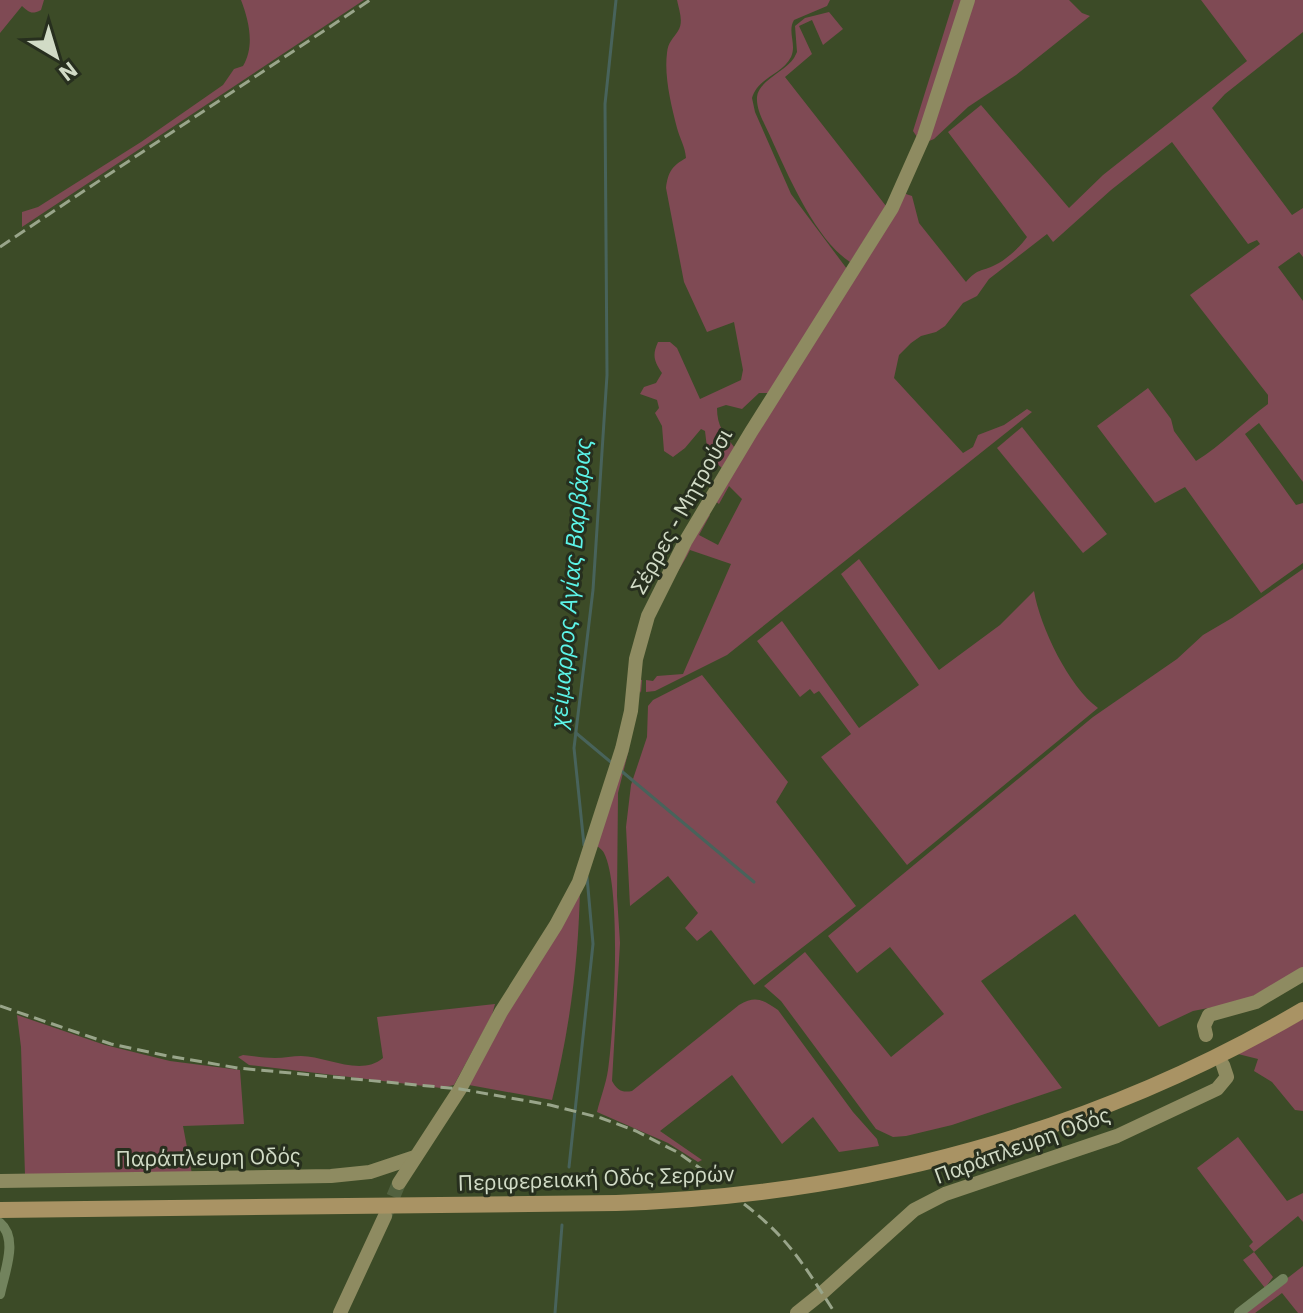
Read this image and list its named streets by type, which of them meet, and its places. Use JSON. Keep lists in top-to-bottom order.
{
  "streets": {
    "main road": ["Περιφερειακή Οδός Σερρών"],
    "street": ["Σέρρες - Μητρούσι", "Παράπλευρη Οδός"]
  },
  "crossings": [
    ["Σέρρες - Μητρούσι", "Παράπλευρη Οδός"]
  ],
  "water": ["χείμαρρος Αγίας Βαρβάρας"],
  "north": "bottom right"
}
